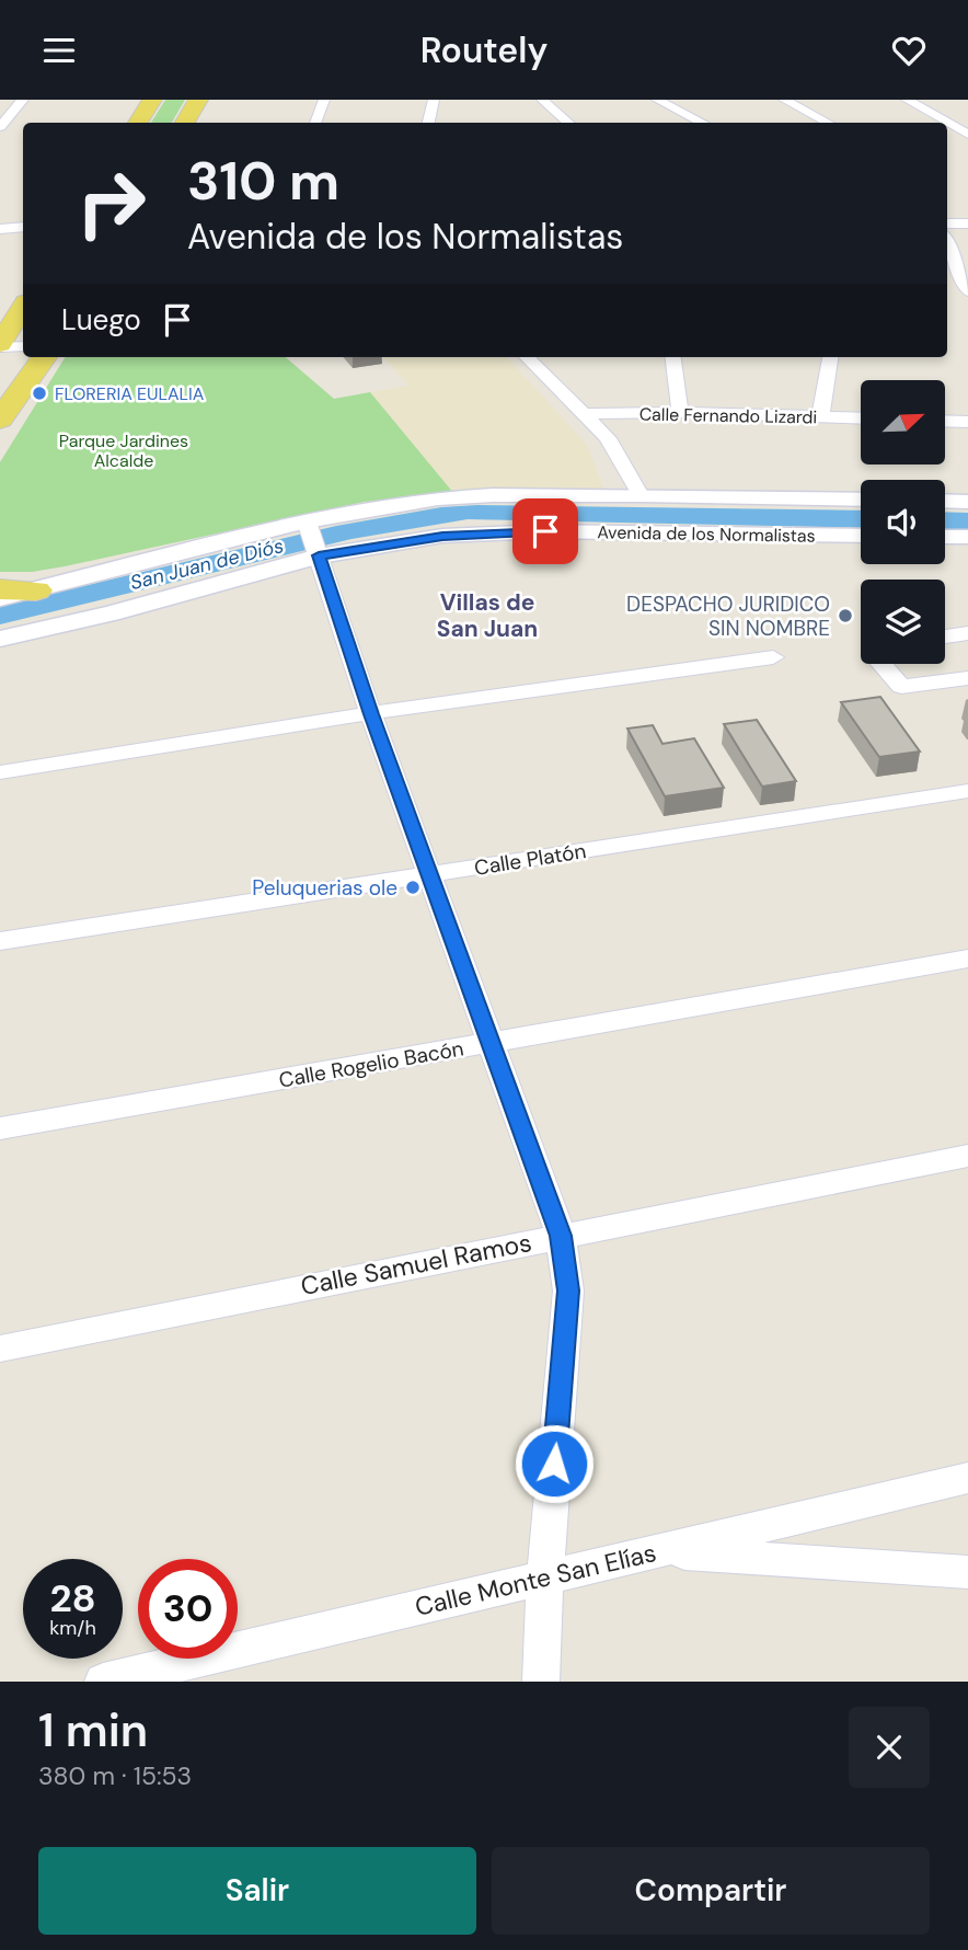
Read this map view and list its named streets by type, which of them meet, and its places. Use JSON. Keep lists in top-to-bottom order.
{
  "streets": {
    "street": [
      "Calle Fernando Lizardi",
      "Avenida de los Normalistas",
      "Calle Platón",
      "Calle Rogelio Bacón",
      "Calle Samuel Ramos",
      "Calle Monte San Elías"
    ]
  },
  "districts": ["Villas de San Juan"],
  "water": ["San Juan de Diós"],
  "parks": ["Parque Jardines Alcalde"],
  "places": ["FLORERIA EULALIA", "DESPACHO JURIDICO SIN NOMBRE", "Peluquerias ole"],
  "north": "top right",
  "page": {
    "header": "Routely",
    "turn": ["310 m", "Avenida de los Normalistas"],
    "then": "Luego",
    "speed": "28 km/h",
    "limit": "30",
    "heading": ["1 min", "380 m · 15:53"],
    "buttons": ["Salir", "Compartir"]
  }
}
